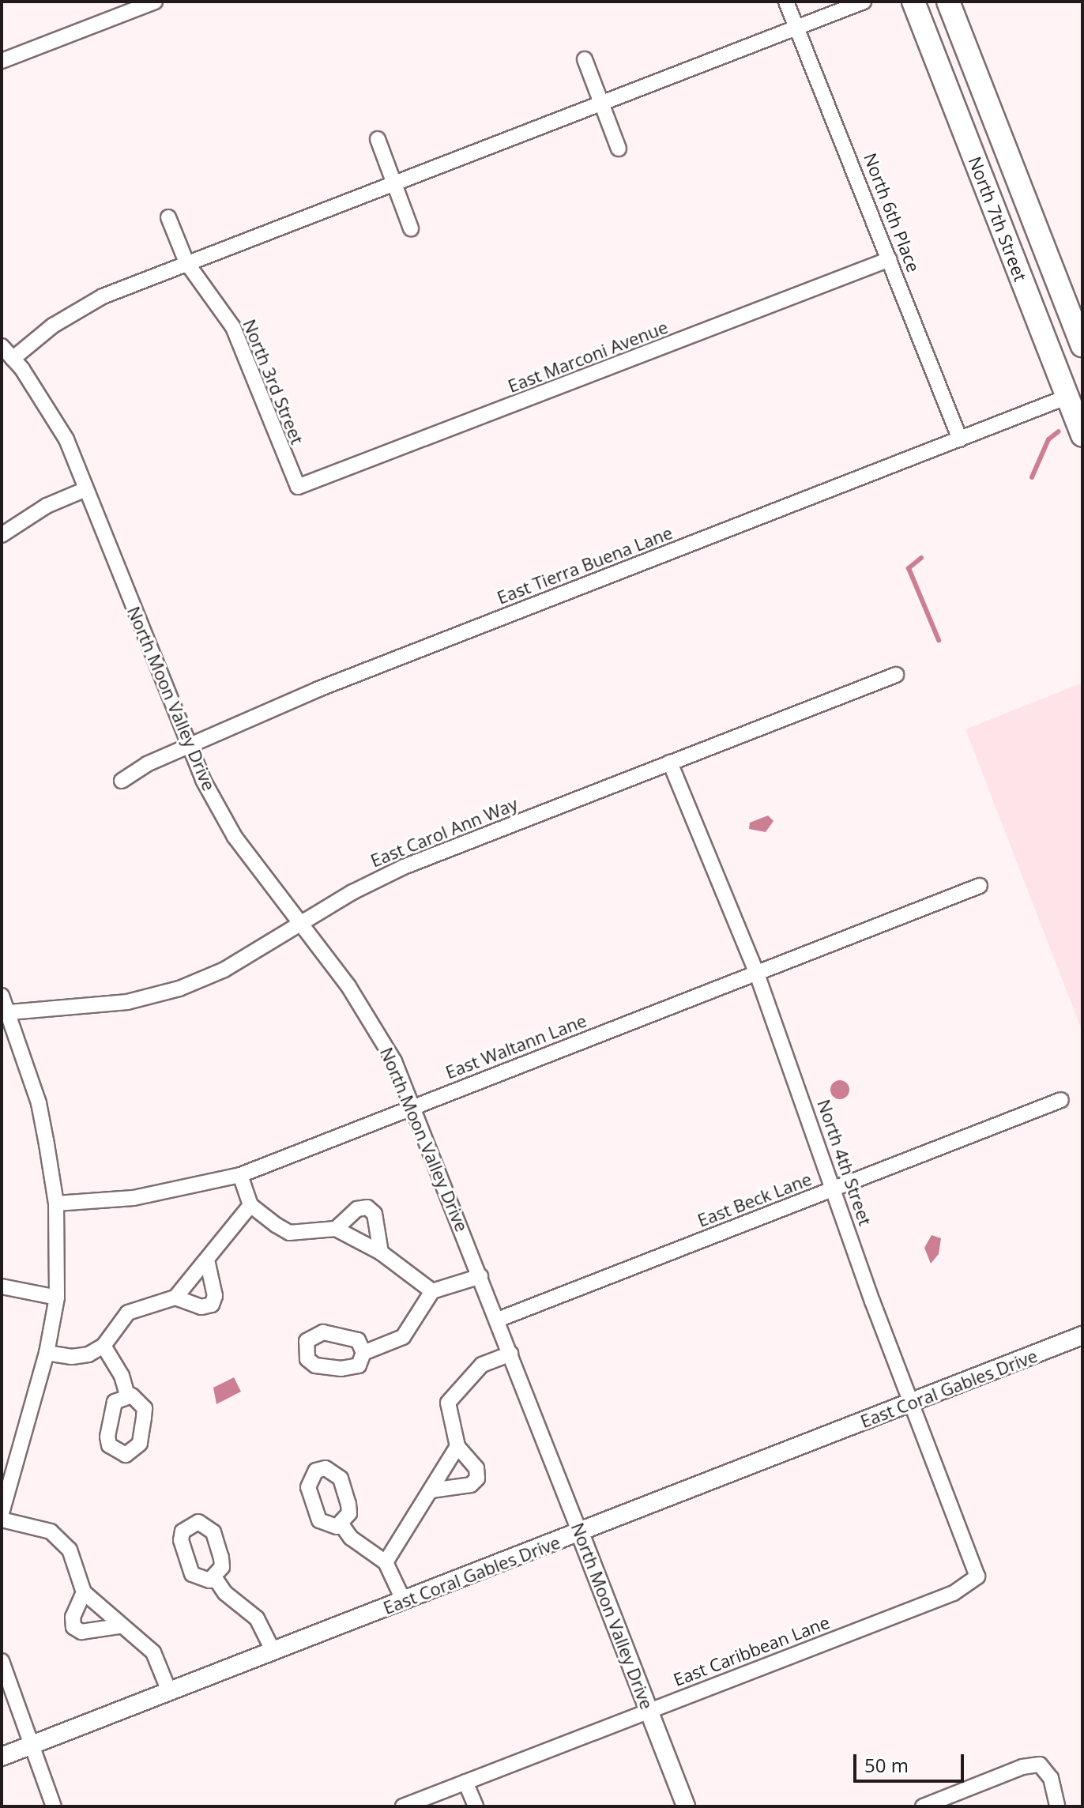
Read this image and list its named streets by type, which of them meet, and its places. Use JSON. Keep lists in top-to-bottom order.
{
  "streets": {
    "main road": ["North 7th Street"],
    "street": [
      "North 6th Place",
      "East Marconi Avenue",
      "North 3rd Street",
      "East Tierra Buena Lane",
      "North Moon Valley Drive",
      "East Carol Ann Way",
      "East Waltann Lane",
      "North 4th Street",
      "East Beck Lane",
      "East Coral Gables Drive",
      "East Caribbean Lane"
    ]
  },
  "crossings": [
    ["North 6th Place", "East Marconi Avenue"],
    ["North 6th Place", "East Tierra Buena Lane"],
    ["North 7th Street", "East Tierra Buena Lane"],
    ["East Marconi Avenue", "North 3rd Street"],
    ["East Tierra Buena Lane", "North Moon Valley Drive"],
    ["North Moon Valley Drive", "East Carol Ann Way"],
    ["North Moon Valley Drive", "East Waltann Lane"],
    ["North Moon Valley Drive", "East Beck Lane"],
    ["North Moon Valley Drive", "East Coral Gables Drive"],
    ["North Moon Valley Drive", "East Caribbean Lane"],
    ["East Carol Ann Way", "North 4th Street"],
    ["East Waltann Lane", "North 4th Street"],
    ["North 4th Street", "East Beck Lane"],
    ["North 4th Street", "East Coral Gables Drive"],
    ["North 4th Street", "East Caribbean Lane"]
  ],
  "scale_bar": "50 m"
}
